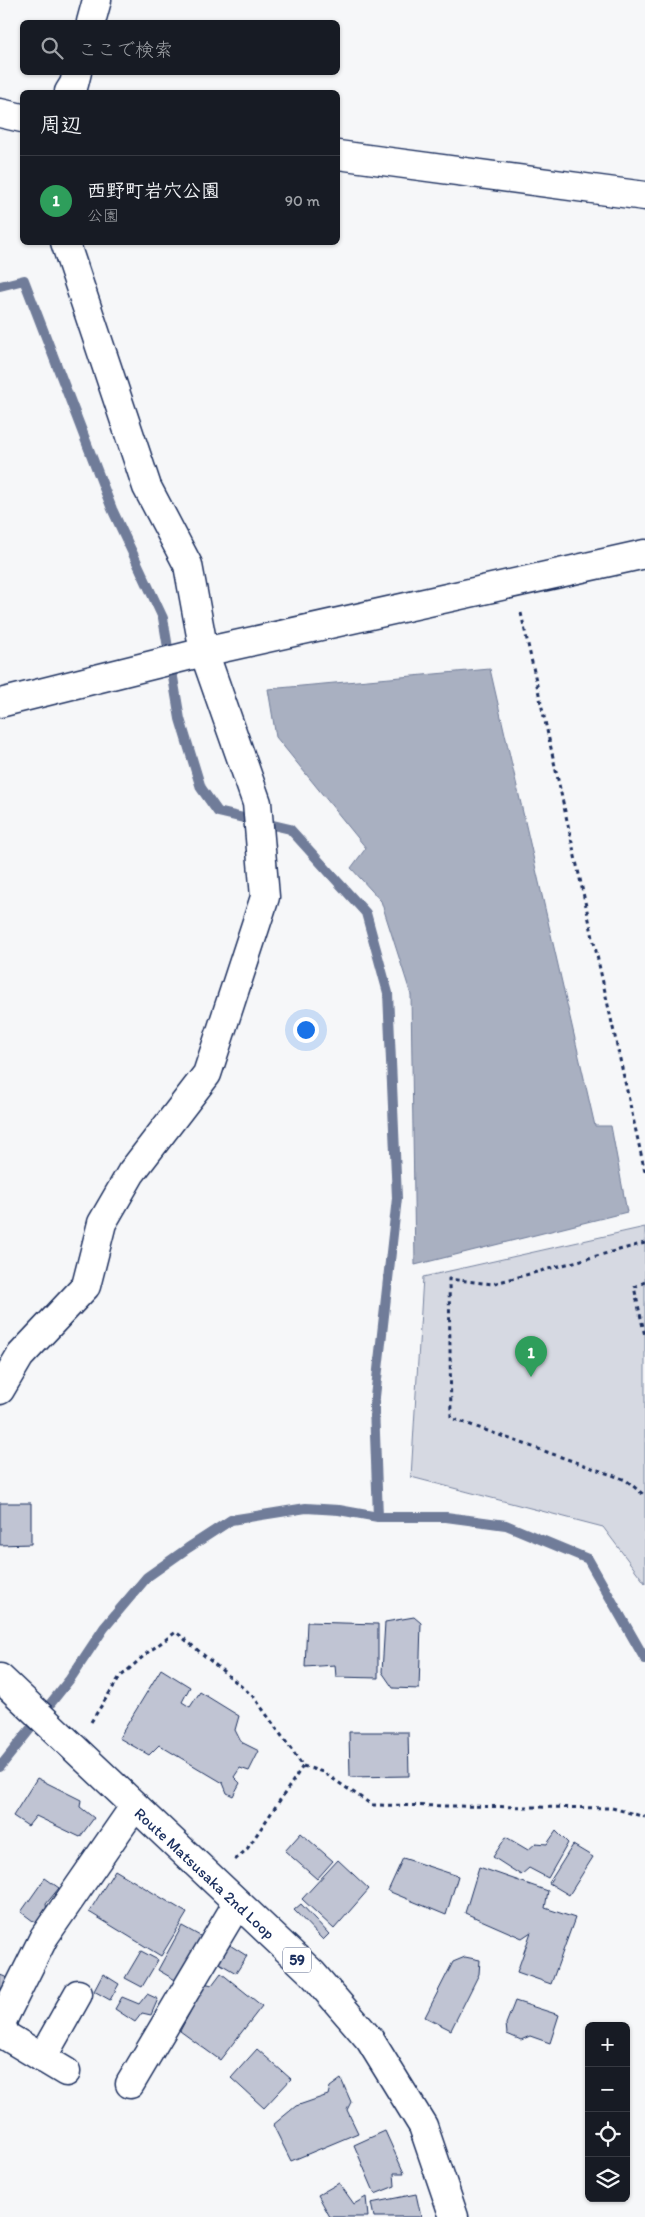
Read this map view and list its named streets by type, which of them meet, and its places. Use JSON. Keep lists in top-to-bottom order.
{
  "streets": {
    "street": ["Route Matsusaka 2nd Loop", "59"]
  },
  "page": {
    "search": "ここで検索",
    "heading": "周辺",
    "list": [
      {
        "mark": "1",
        "name": "西野町岩穴公園",
        "note": "公園",
        "value": "90 m"
      }
    ],
    "pins": "1",
    "map_buttons": ["+", "−"]
  }
}
